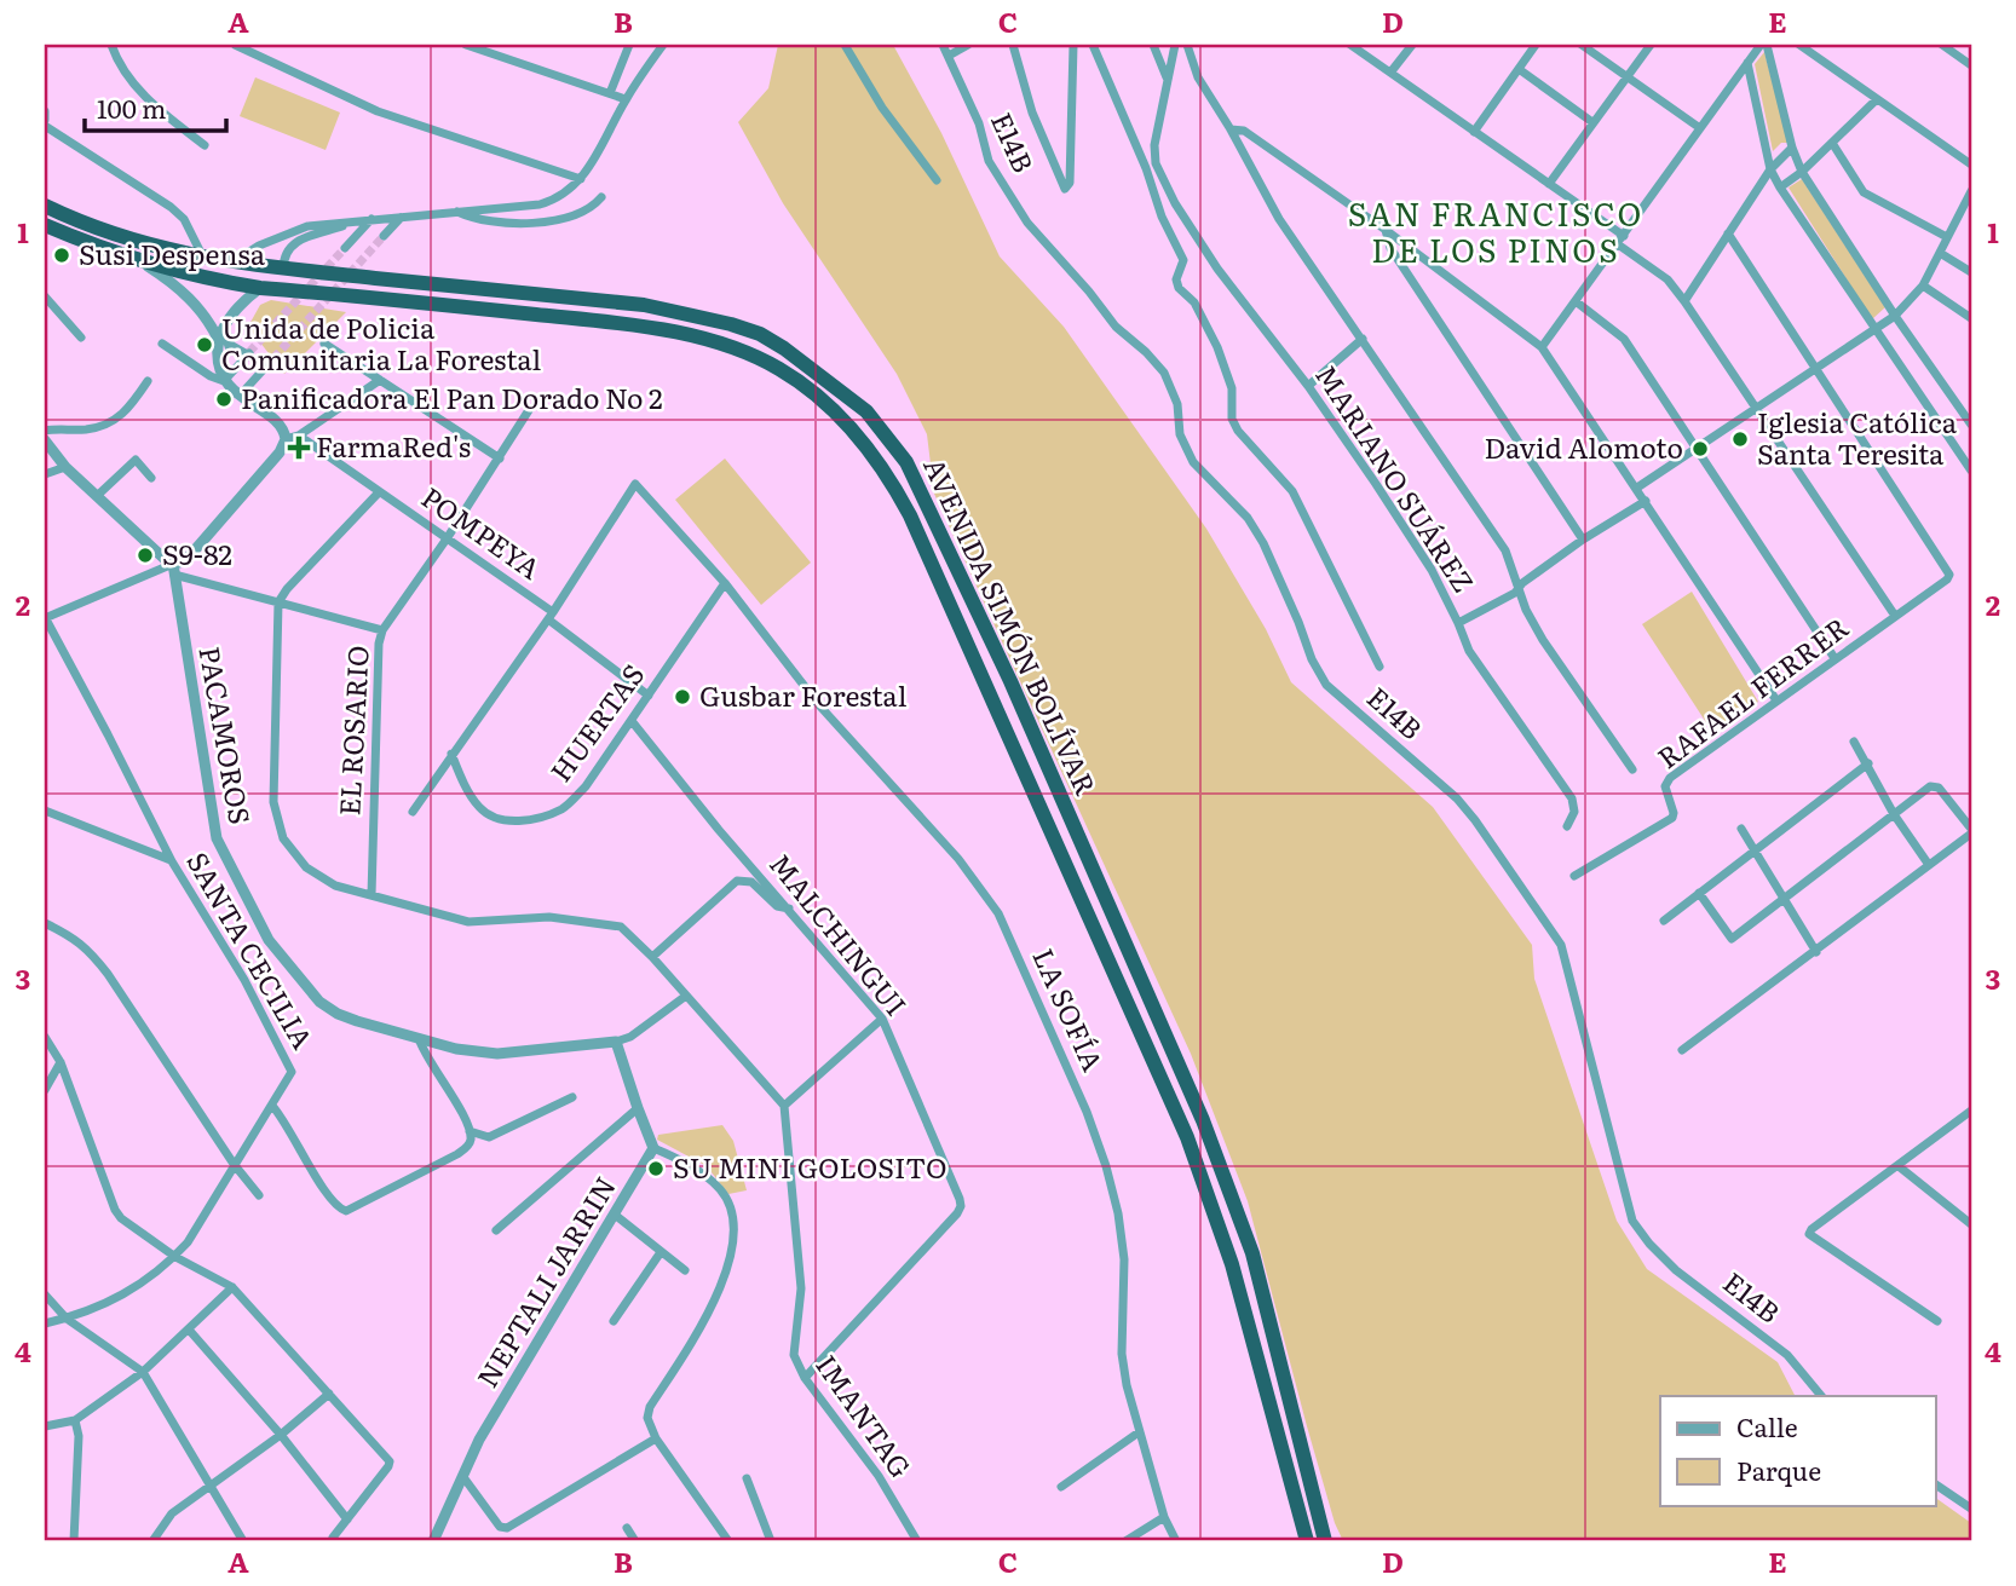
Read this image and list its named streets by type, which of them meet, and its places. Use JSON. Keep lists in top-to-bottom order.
{
  "streets": {
    "highway": ["AVENIDA SIMÓN BOLÍVAR"],
    "street": [
      "E14B",
      "MARIANO SUÁREZ",
      "POMPEYA",
      "RAFAEL FERRER",
      "HUERTAS",
      "EL ROSARIO",
      "PACAMOROS",
      "MALCHINGUI",
      "SANTA CECILIA",
      "LA SOFÍA",
      "NEPTALI JARRIN",
      "IMANTAG"
    ]
  },
  "crossings": [
    ["POMPEYA", "HUERTAS"],
    ["POMPEYA", "EL ROSARIO"],
    ["POMPEYA", "LA SOFÍA"],
    ["HUERTAS", "MALCHINGUI"],
    ["HUERTAS", "LA SOFÍA"],
    ["MALCHINGUI", "IMANTAG"]
  ],
  "districts": ["SAN FRANCISCO DE LOS PINOS"],
  "places": {
    "other": [
      "Susi Despensa",
      "Unida de Policia Comunitaria La Forestal",
      "Panificadora El Pan Dorado No 2",
      "Iglesia Católica Santa Teresita",
      "David Alomoto",
      "S9-82",
      "Gusbar Forestal",
      "SU MINI GOLOSITO"
    ],
    "health": ["FarmaRed's"]
  },
  "legend": ["Calle", "Parque"],
  "scale_bar": "100 m",
  "grid": {
    "columns": [
      "A",
      "B",
      "C",
      "D",
      "E"
    ],
    "rows": [
      "1",
      "2",
      "3",
      "4"
    ]
  }
}
